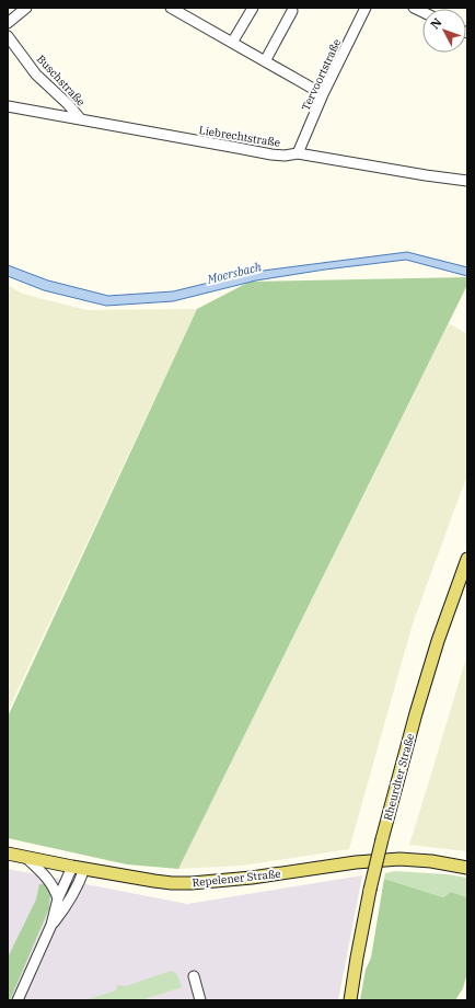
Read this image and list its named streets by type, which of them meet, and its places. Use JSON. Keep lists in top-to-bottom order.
{
  "streets": {
    "main road": ["Rheurdter Straße", "Repelener Straße"],
    "street": ["Tervoortstraße", "Buschstraße", "Liebrechtstraße"]
  },
  "crossings": [
    ["Tervoortstraße", "Liebrechtstraße"],
    ["Buschstraße", "Liebrechtstraße"]
  ],
  "water": ["Moersbach"],
  "north": "top left"
}
